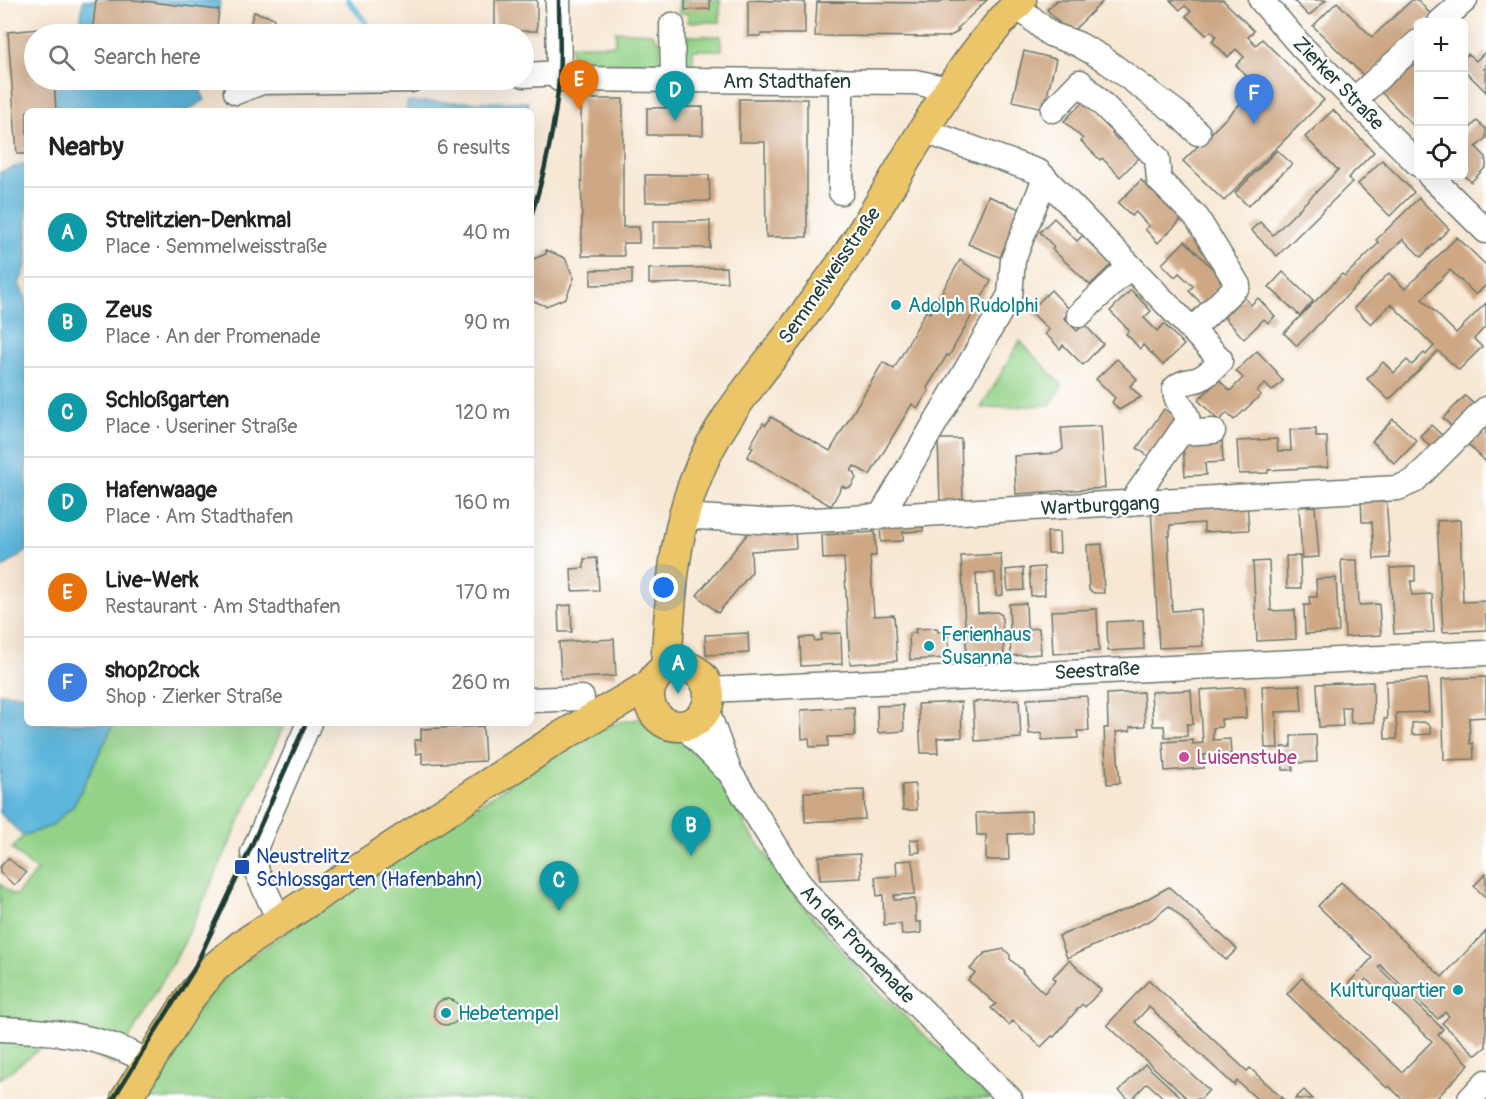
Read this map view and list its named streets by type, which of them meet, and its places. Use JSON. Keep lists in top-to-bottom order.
{
  "streets": {
    "main road": ["Semmelweisstraße"],
    "street": [
      "Am Stadthafen",
      "Zierker Straße",
      "Wartburggang",
      "Seestraße",
      "An der Promenade"
    ]
  },
  "crossings": [
    ["Am Stadthafen", "Semmelweisstraße"],
    ["Semmelweisstraße", "Wartburggang"],
    ["Semmelweisstraße", "Seestraße"],
    ["Semmelweisstraße", "An der Promenade"],
    ["Seestraße", "An der Promenade"]
  ],
  "places": {
    "other": [
      "Adolph Rudolphi",
      "Ferienhaus Susanna",
      "Luisenstube",
      "Kulturquartier",
      "Hebetempel"
    ],
    "transit": ["Neustrelitz Schlossgarten (Hafenbahn)"]
  },
  "page": {
    "map_buttons": ["+", "−"],
    "search": "Search here",
    "pins": [
      "E",
      "D",
      "F",
      "A",
      "B",
      "C"
    ],
    "heading": ["Nearby", "6 results"],
    "list": [
      {
        "mark": "A",
        "name": "Strelitzien-Denkmal",
        "note": "Place · Semmelweisstraße",
        "value": "40 m"
      },
      {
        "mark": "B",
        "name": "Zeus",
        "note": "Place · An der Promenade",
        "value": "90 m"
      },
      {
        "mark": "C",
        "name": "Schloßgarten",
        "note": "Place · Useriner Straße",
        "value": "120 m"
      },
      {
        "mark": "D",
        "name": "Hafenwaage",
        "note": "Place · Am Stadthafen",
        "value": "160 m"
      },
      {
        "mark": "E",
        "name": "Live-Werk",
        "note": "Restaurant · Am Stadthafen",
        "value": "170 m"
      },
      {
        "mark": "F",
        "name": "shop2rock",
        "note": "Shop · Zierker Straße",
        "value": "260 m"
      }
    ]
  }
}
